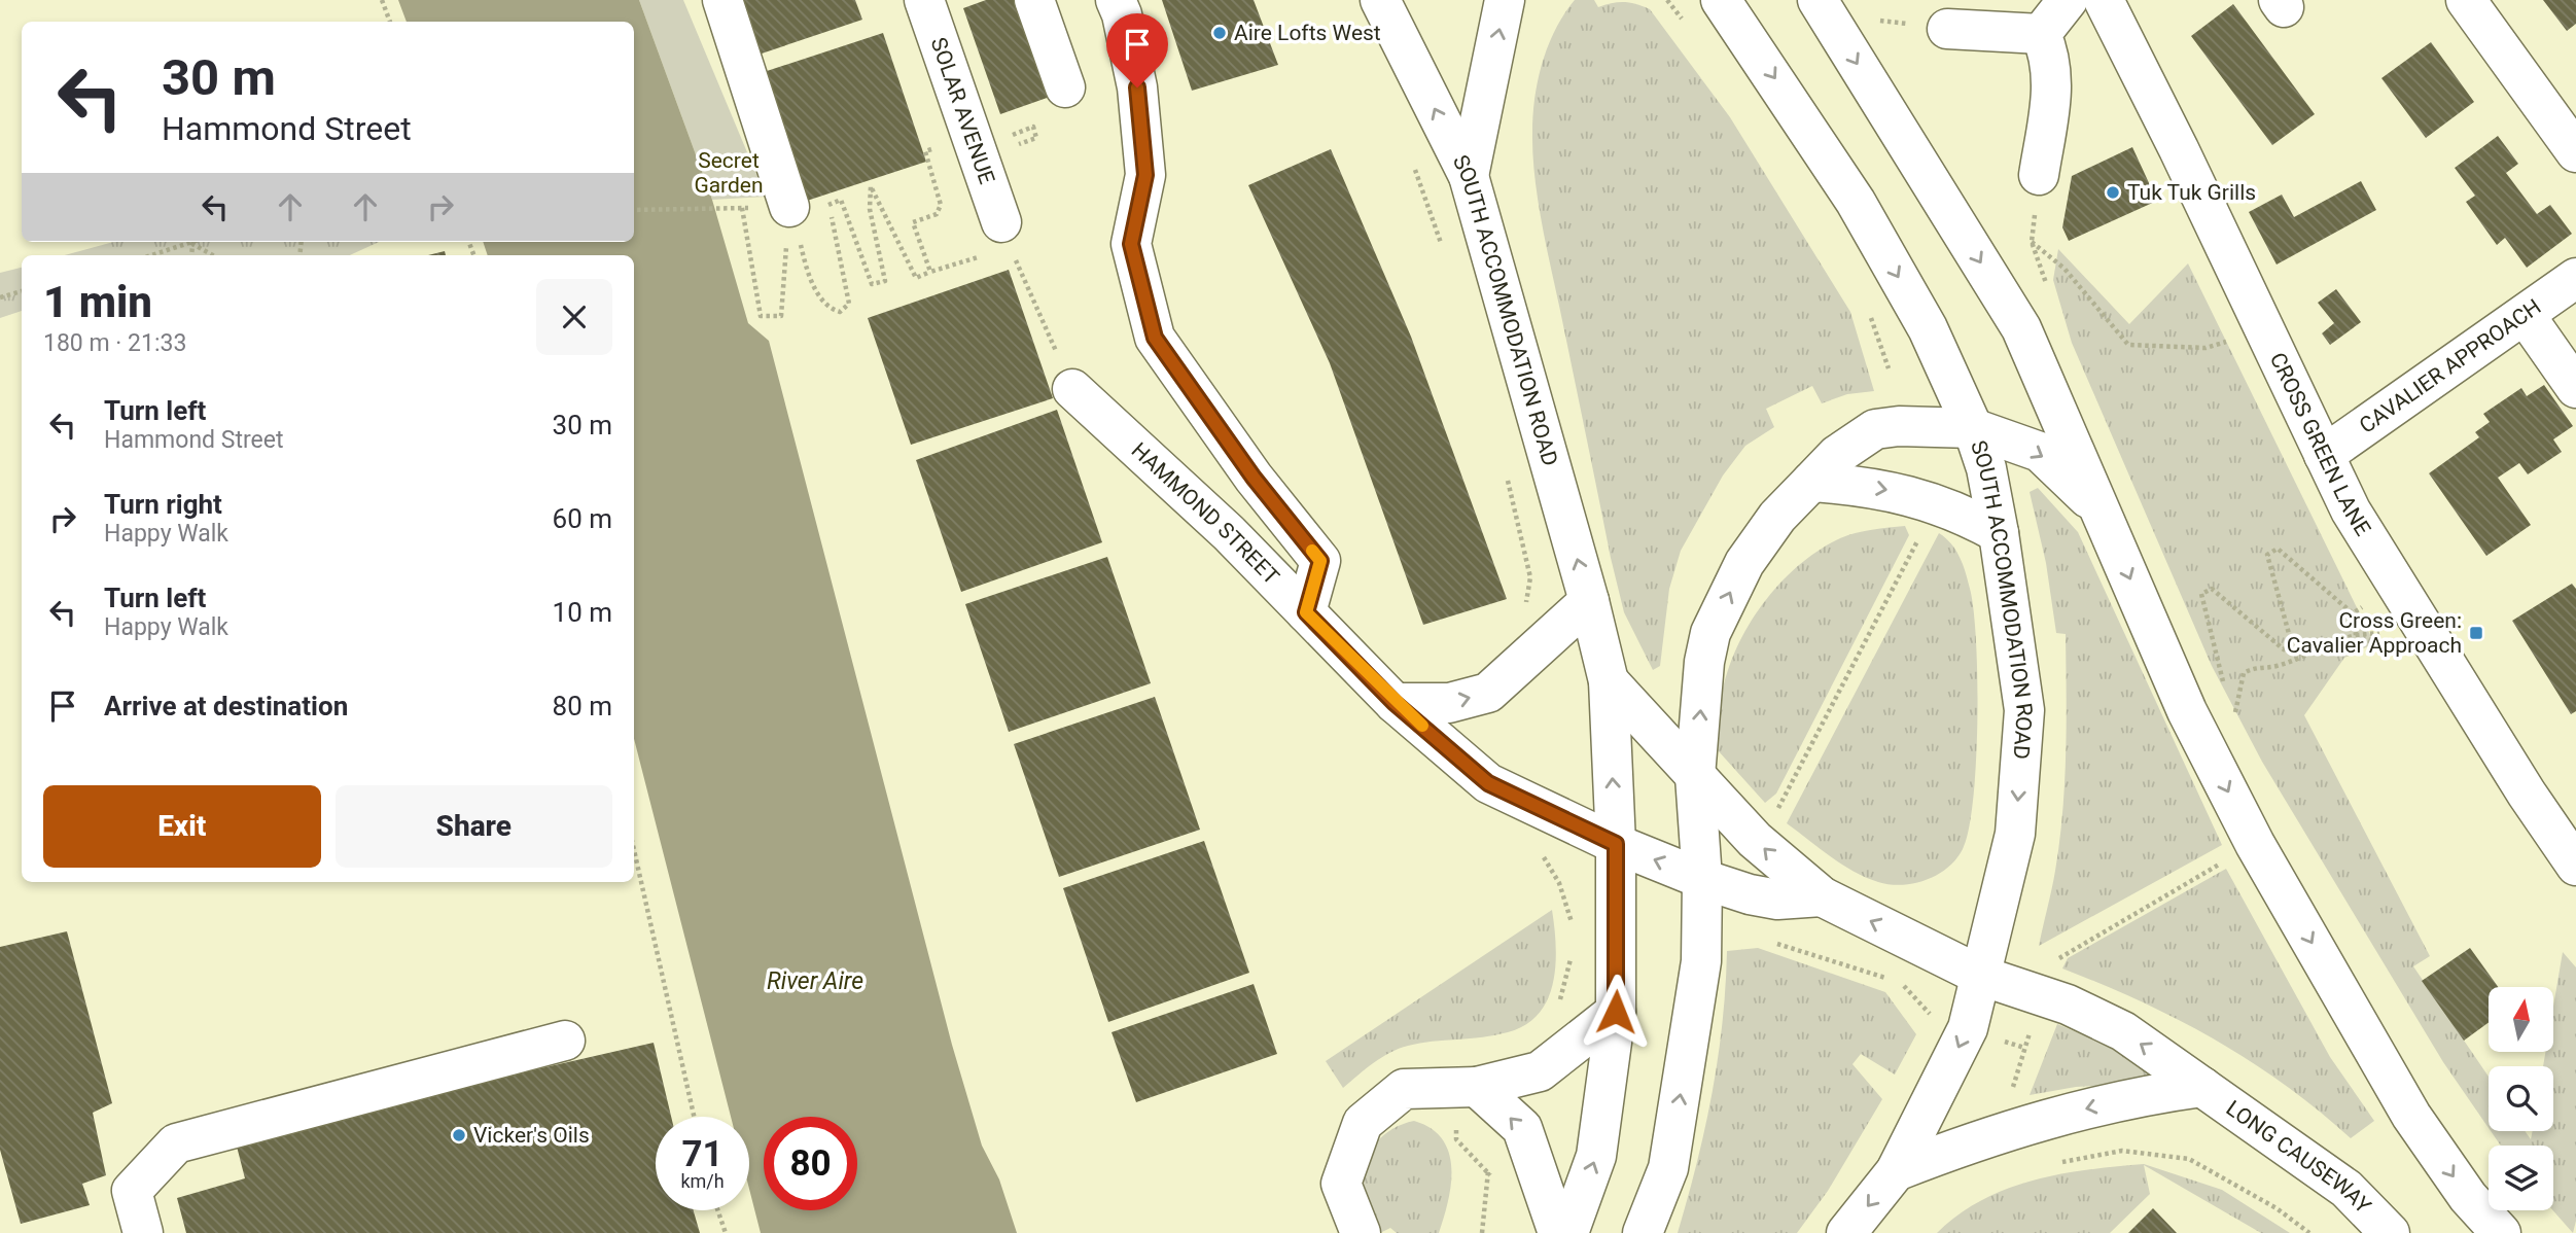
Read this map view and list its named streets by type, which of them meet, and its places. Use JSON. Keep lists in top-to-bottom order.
{
  "streets": {
    "main road": [
      "SOLAR AVENUE",
      "SOUTH ACCOMMODATION ROAD",
      "CAVALIER APPROACH",
      "CROSS GREEN LANE",
      "HAMMOND STREET",
      "LONG CAUSEWAY"
    ]
  },
  "crossings": [
    ["SOUTH ACCOMMODATION ROAD", "HAMMOND STREET"],
    ["SOUTH ACCOMMODATION ROAD", "LONG CAUSEWAY"],
    ["CAVALIER APPROACH", "CROSS GREEN LANE"],
    ["HAMMOND STREET", "LONG CAUSEWAY"]
  ],
  "one_way": ["LONG CAUSEWAY"],
  "water": ["River Aire"],
  "parks": ["Secret Garden"],
  "places": {
    "other": ["Aire Lofts West", "Tuk Tuk Grills", "Vicker's Oils"],
    "transit": ["Cross Green: Cavalier Approach"]
  },
  "north": "top",
  "page": {
    "turn": ["30 m", "Hammond Street"],
    "heading": ["1 min", "180 m · 21:33"],
    "list": [
      {
        "name": "Turn left",
        "note": "Hammond Street",
        "value": "30 m"
      },
      {
        "name": "Turn right",
        "note": "Happy Walk",
        "value": "60 m"
      },
      {
        "name": "Turn left",
        "note": "Happy Walk",
        "value": "10 m"
      },
      {
        "name": "Arrive at destination",
        "value": "80 m"
      }
    ],
    "buttons": ["Exit", "Share"],
    "speed": "71 km/h",
    "limit": "80"
  }
}
